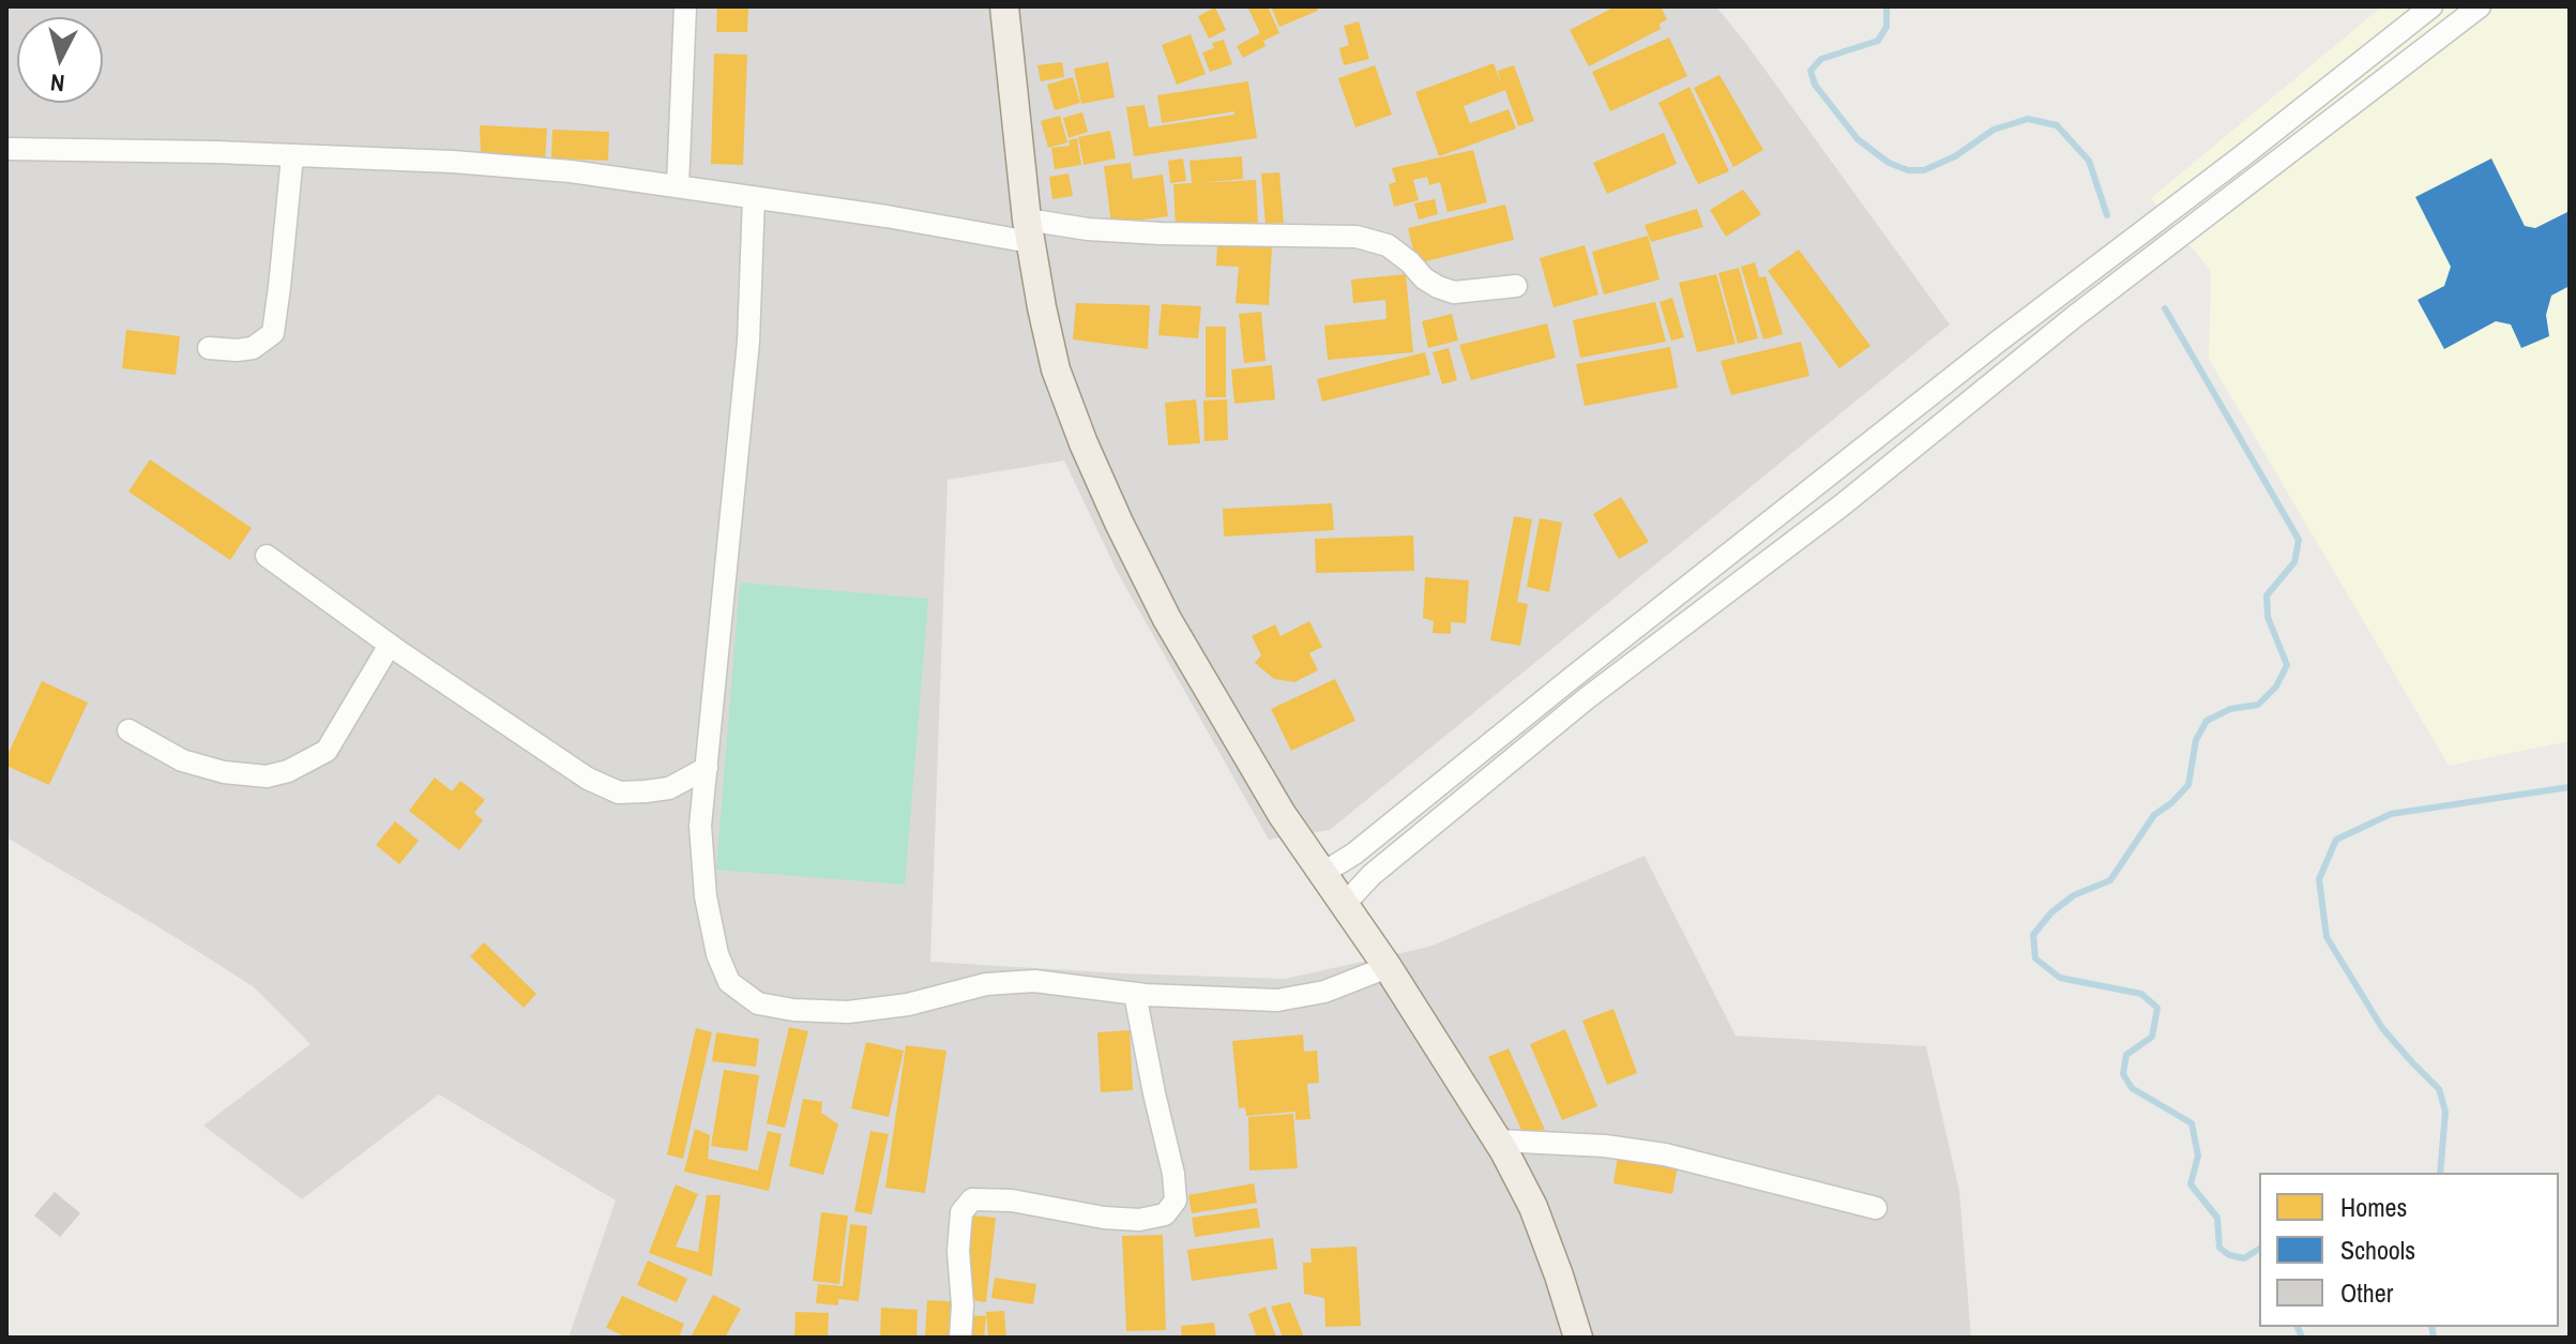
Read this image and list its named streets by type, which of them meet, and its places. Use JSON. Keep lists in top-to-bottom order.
{
  "legend": ["Homes", "Schools", "Other"],
  "north": "bottom"
}
